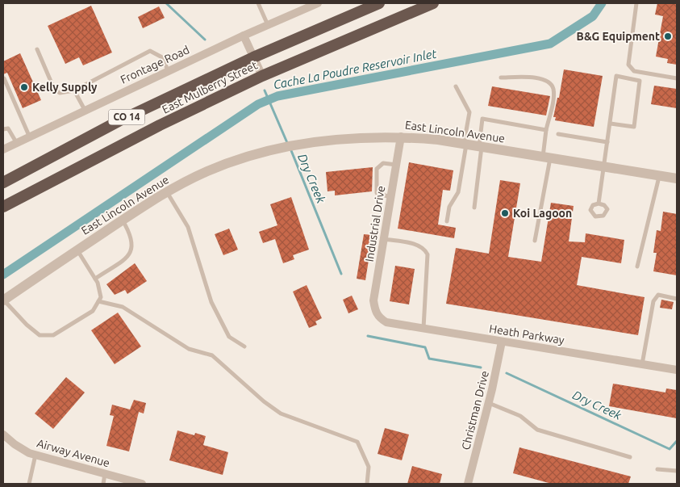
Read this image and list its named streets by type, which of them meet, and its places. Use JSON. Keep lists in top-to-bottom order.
{
  "streets": {
    "highway": ["East Mulberry Street", "CO 14"],
    "street": [
      "Frontage Road",
      "East Lincoln Avenue",
      "Industrial Drive",
      "Heath Parkway",
      "Christman Drive",
      "Airway Avenue"
    ]
  },
  "crossings": [
    ["East Lincoln Avenue", "Industrial Drive"],
    ["Industrial Drive", "Heath Parkway"],
    ["Heath Parkway", "Christman Drive"]
  ],
  "water": ["Cache La Poudre Reservoir Inlet", "Dry Creek"],
  "places": ["B&G Equipment", "Kelly Supply", "Koi Lagoon"]
}
